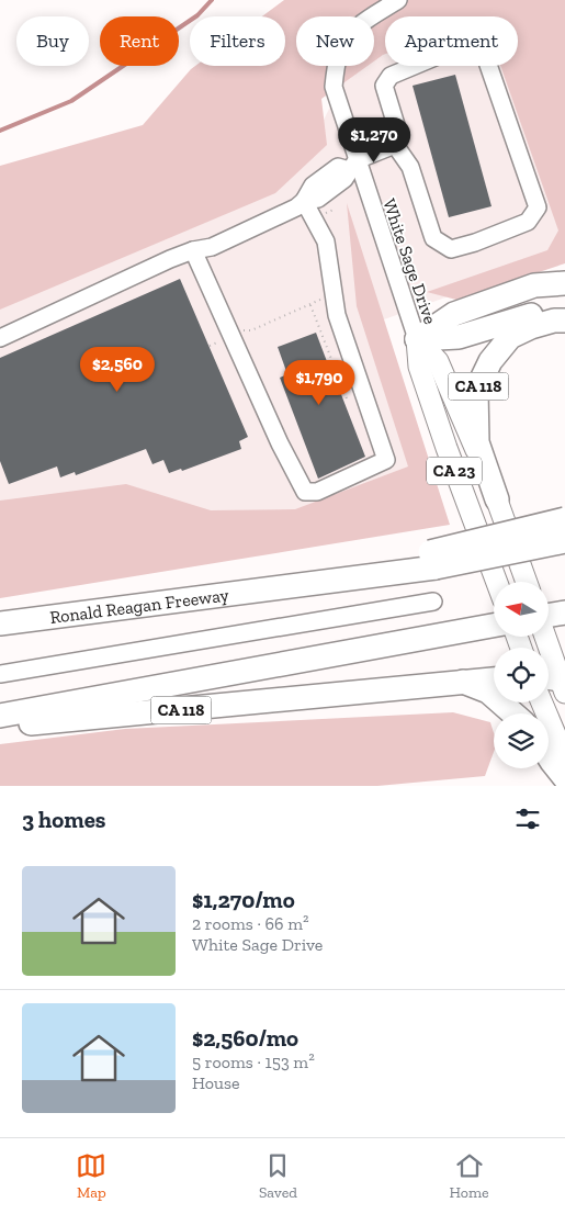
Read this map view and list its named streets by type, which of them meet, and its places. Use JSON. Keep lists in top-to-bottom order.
{
  "streets": {
    "highway": ["CA 118", "Ronald Reagan Freeway"],
    "main road": ["CA 23"],
    "street": ["White Sage Drive"]
  },
  "crossings": [
    ["White Sage Drive", "CA 23"]
  ],
  "north": "left",
  "page": {
    "chip": [
      "Buy",
      "Rent",
      "Filters",
      "New",
      "Apartment"
    ],
    "price": ["$1,270", "$2,560", "$1,790"],
    "heading": "3 homes",
    "list": [
      {
        "name": "$1,270/mo",
        "note": "2 rooms · 66 m² · White Sage Drive"
      },
      {
        "name": "$2,560/mo",
        "note": "5 rooms · 153 m² · House"
      }
    ],
    "tabs": ["Map", "Saved", "Home"]
  }
}
